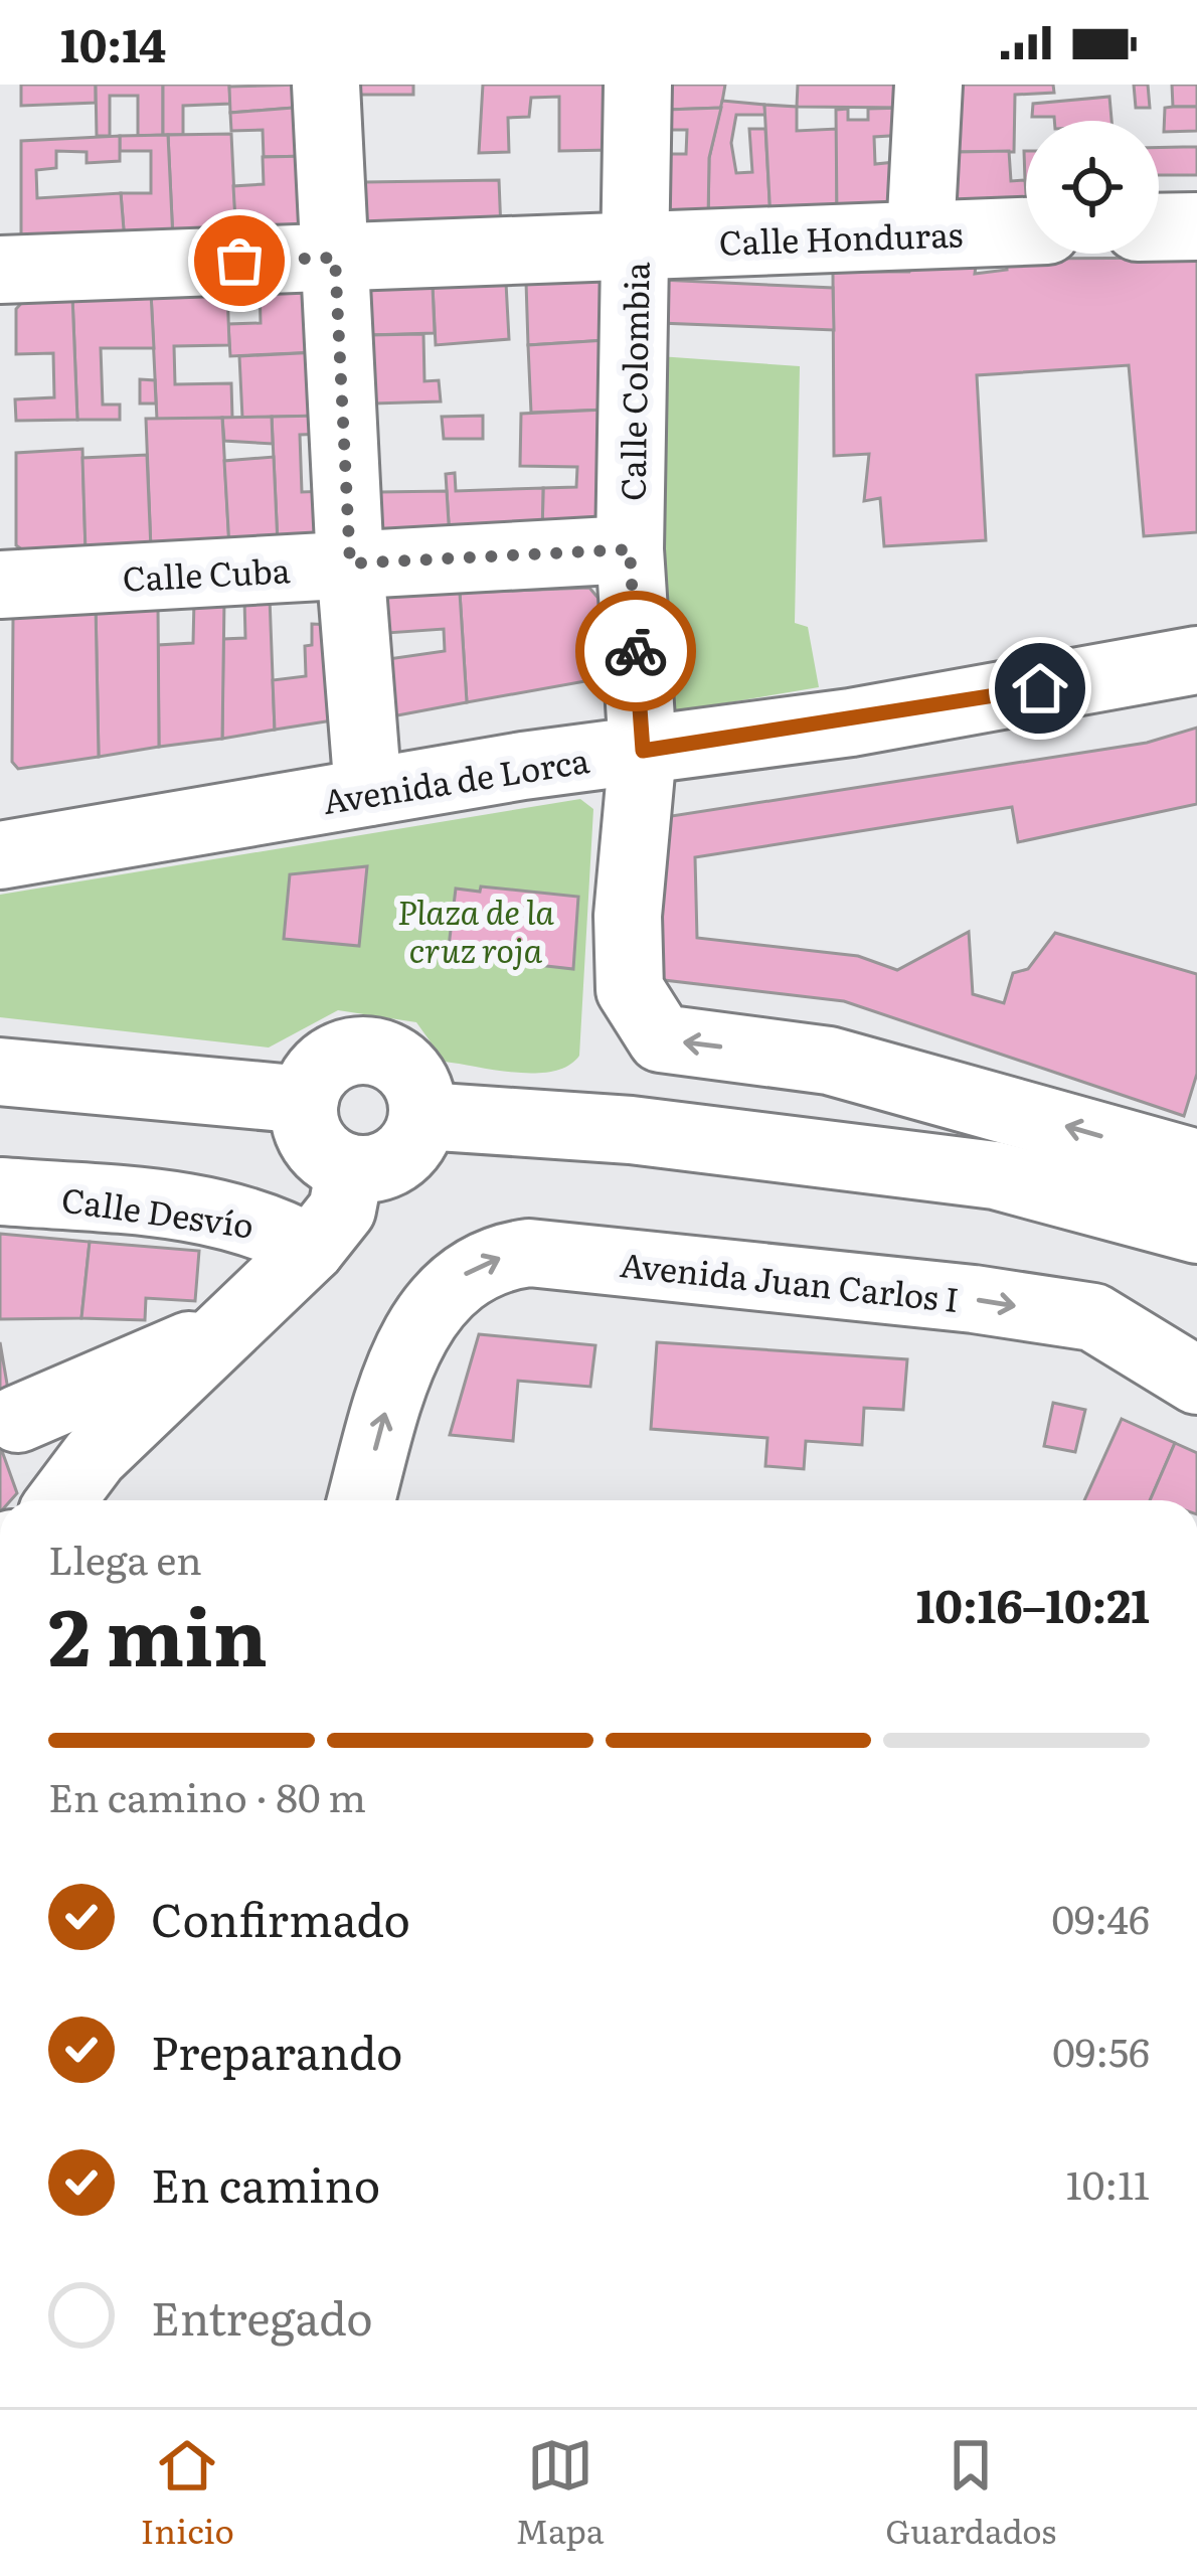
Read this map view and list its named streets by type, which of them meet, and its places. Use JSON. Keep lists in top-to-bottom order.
{
  "streets": {
    "street": [
      "Calle Honduras",
      "Calle Colombia",
      "Calle Cuba",
      "Avenida de Lorca",
      "Calle Desvío",
      "Avenida Juan Carlos I"
    ]
  },
  "crossings": [
    ["Calle Honduras", "Calle Colombia"],
    ["Calle Colombia", "Calle Cuba"],
    ["Calle Colombia", "Avenida de Lorca"]
  ],
  "parks": ["Plaza de la cruz roja"],
  "page": {
    "status": "10:14",
    "heading": ["2 min", "Llega en", "10:16–10:21"],
    "bar": "En camino · 80 m",
    "list": [
      ["Confirmado", "09:46"],
      ["Preparando", "09:56"],
      ["En camino", "10:11"],
      "Entregado"
    ],
    "tabs": ["Inicio", "Mapa", "Guardados"]
  }
}
